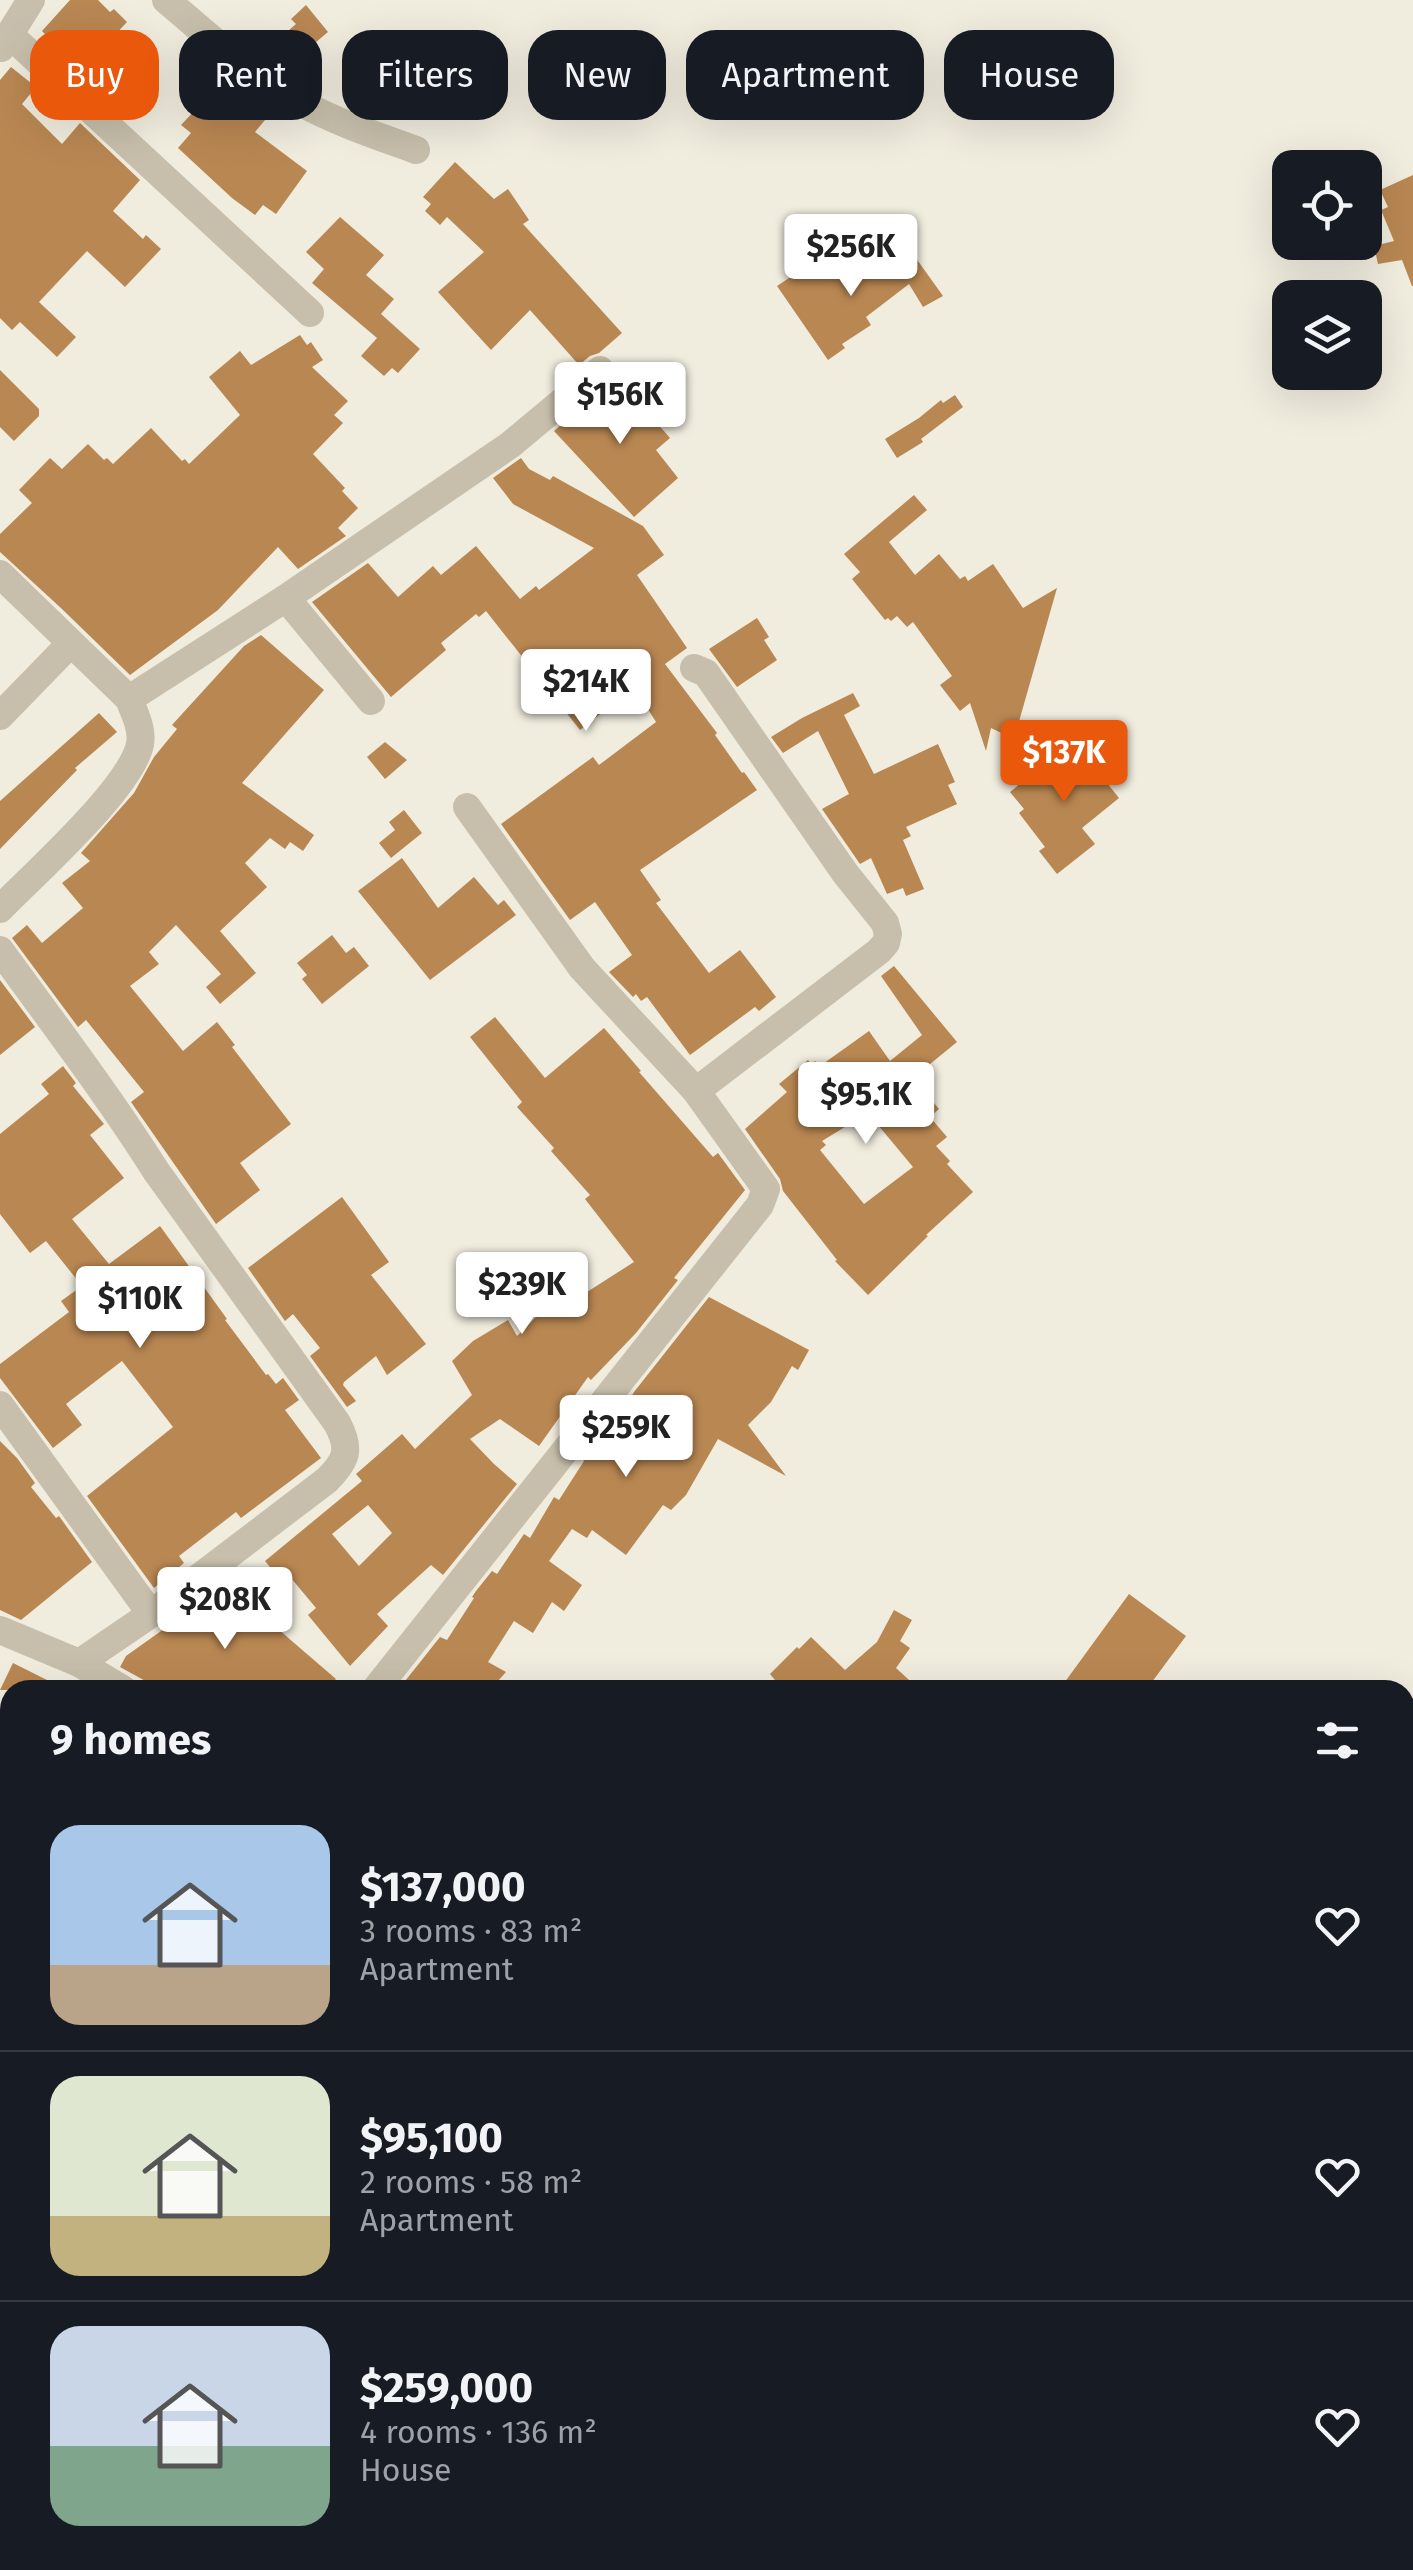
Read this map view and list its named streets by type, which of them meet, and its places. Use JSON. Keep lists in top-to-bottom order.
{
  "page": {
    "chip": [
      "Buy",
      "Rent",
      "Filters",
      "New",
      "Apartment",
      "House"
    ],
    "price": [
      "$256K",
      "$156K",
      "$214K",
      "$137K",
      "$95.1K",
      "$239K",
      "$110K",
      "$259K",
      "$208K"
    ],
    "heading": "9 homes",
    "list": [
      {
        "name": "$137,000",
        "note": "3 rooms · 83 m² · Apartment"
      },
      {
        "name": "$95,100",
        "note": "2 rooms · 58 m² · Apartment"
      },
      {
        "name": "$259,000",
        "note": "4 rooms · 136 m² · House"
      }
    ]
  }
}
